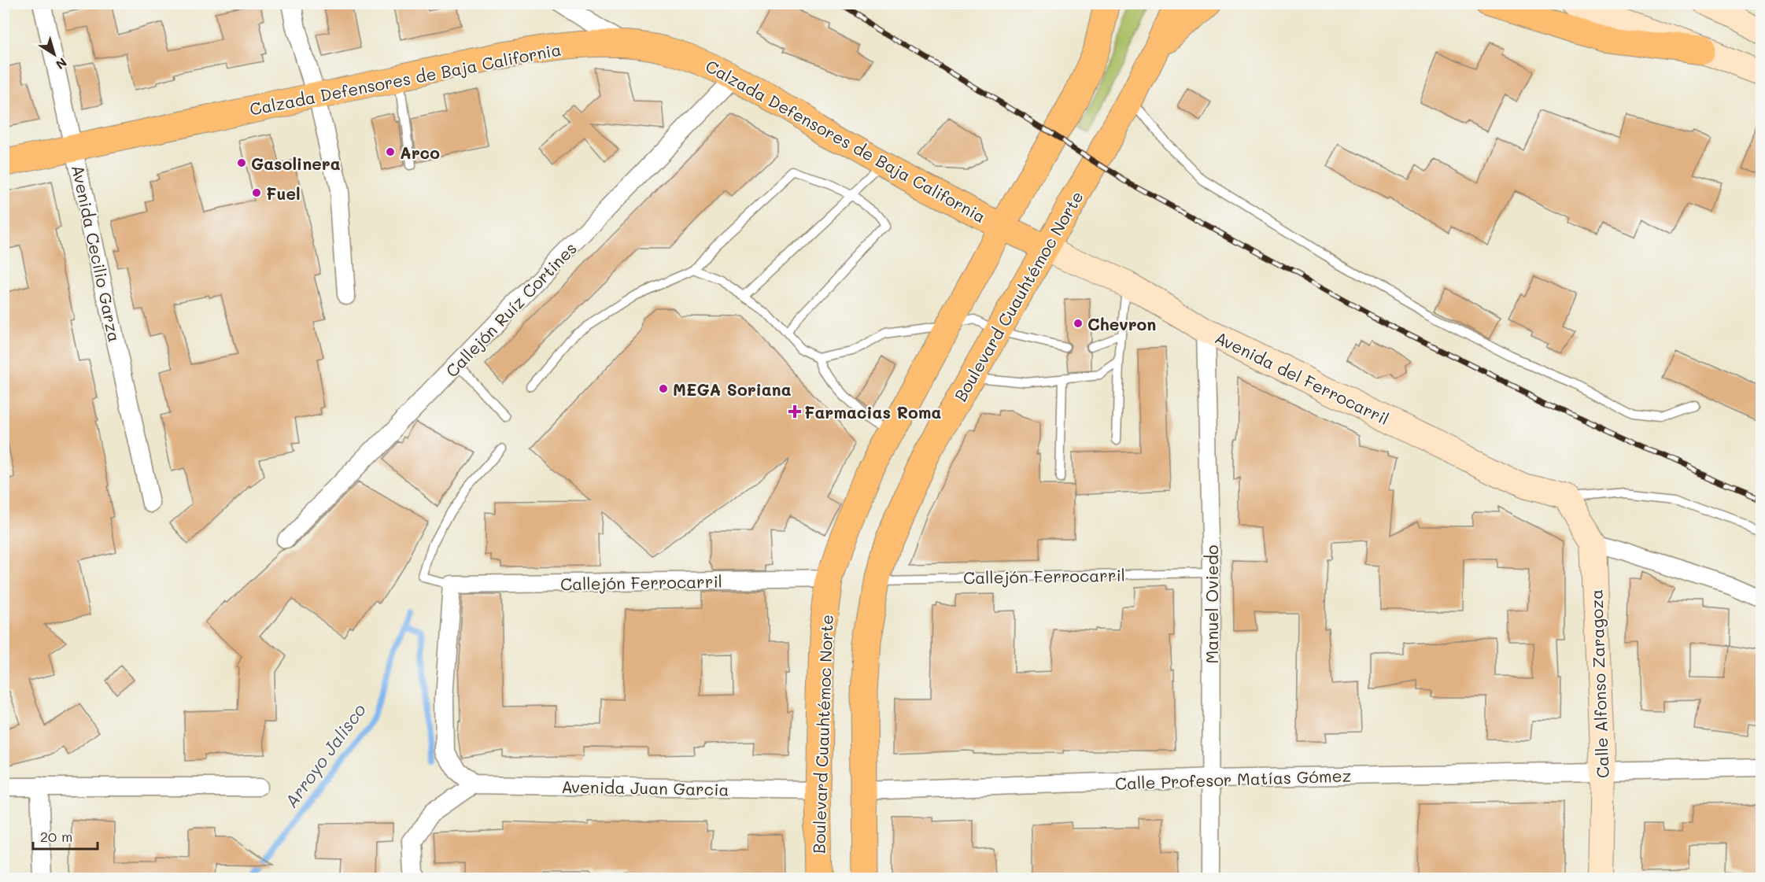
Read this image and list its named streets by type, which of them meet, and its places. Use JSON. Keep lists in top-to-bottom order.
{
  "streets": {
    "main road": ["Calzada Defensores de Baja California", "Boulevard Cuauhtémoc Norte"],
    "street": [
      "Avenida Cecilio Garza",
      "Callejón Ruíz Cortines",
      "Avenida del Ferrocarril",
      "Callejón Ferrocarril",
      "Manuel Oviedo",
      "Calle Alfonso Zaragoza",
      "Calle Profesor Matías Gómez",
      "Avenida Juan Garcia"
    ]
  },
  "crossings": [
    ["Calzada Defensores de Baja California", "Avenida Cecilio Garza"],
    ["Calzada Defensores de Baja California", "Boulevard Cuauhtémoc Norte"],
    ["Calzada Defensores de Baja California", "Callejón Ruíz Cortines"],
    ["Calzada Defensores de Baja California", "Avenida del Ferrocarril"],
    ["Boulevard Cuauhtémoc Norte", "Avenida del Ferrocarril"],
    ["Boulevard Cuauhtémoc Norte", "Callejón Ferrocarril"],
    ["Boulevard Cuauhtémoc Norte", "Calle Profesor Matías Gómez"],
    ["Boulevard Cuauhtémoc Norte", "Avenida Juan Garcia"],
    ["Avenida del Ferrocarril", "Manuel Oviedo"],
    ["Avenida del Ferrocarril", "Calle Alfonso Zaragoza"],
    ["Callejón Ferrocarril", "Manuel Oviedo"],
    ["Manuel Oviedo", "Calle Profesor Matías Gómez"],
    ["Calle Alfonso Zaragoza", "Calle Profesor Matías Gómez"]
  ],
  "water": ["Arroyo Jalisco"],
  "places": {
    "other": [
      "Arco",
      "Gasolinera",
      "Fuel",
      "Chevron",
      "MEGA Soriana"
    ],
    "health": ["Farmacias Roma"]
  },
  "scale_bar": "20 m",
  "north": "bottom right"
}
